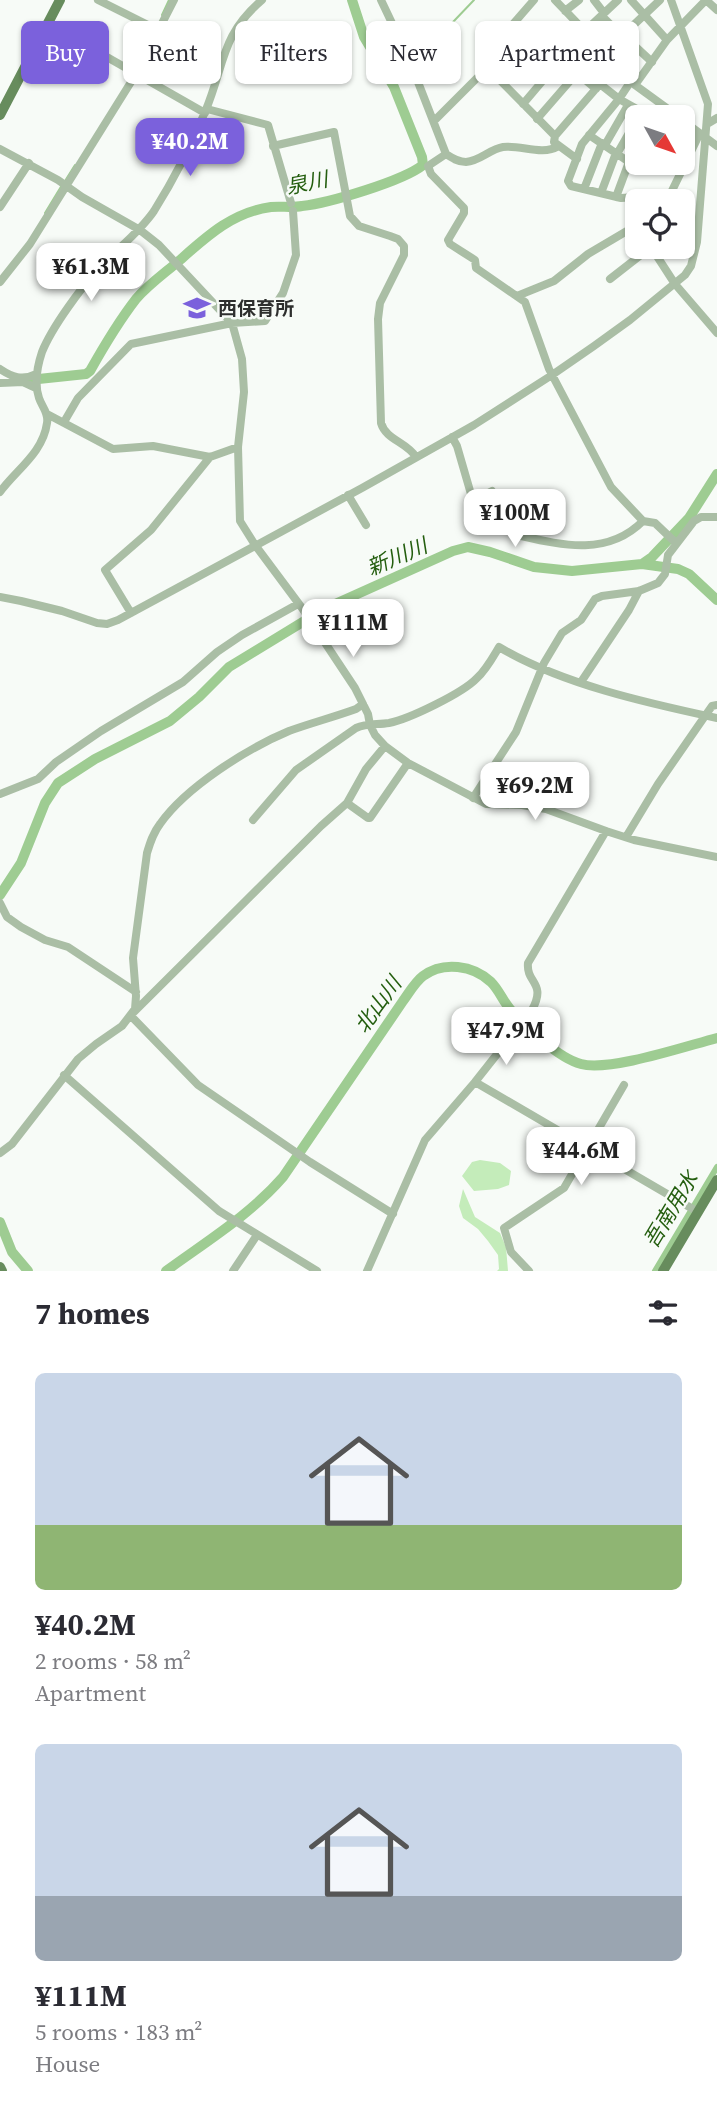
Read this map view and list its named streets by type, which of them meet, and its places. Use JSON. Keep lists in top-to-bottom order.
{
  "water": [
    "泉川",
    "新川川",
    "北山川",
    "吾南用水"
  ],
  "places": {
    "school or university": ["西保育所"]
  },
  "north": "bottom right",
  "page": {
    "chip": [
      "Buy",
      "Rent",
      "Filters",
      "New",
      "Apartment"
    ],
    "price": [
      "¥40.2M",
      "¥61.3M",
      "¥100M",
      "¥111M",
      "¥69.2M",
      "¥47.9M",
      "¥44.6M"
    ],
    "heading": "7 homes",
    "list": [
      {
        "name": "¥40.2M",
        "note": "2 rooms · 58 m² · Apartment"
      },
      {
        "name": "¥111M",
        "note": "5 rooms · 183 m² · House"
      }
    ]
  }
}
